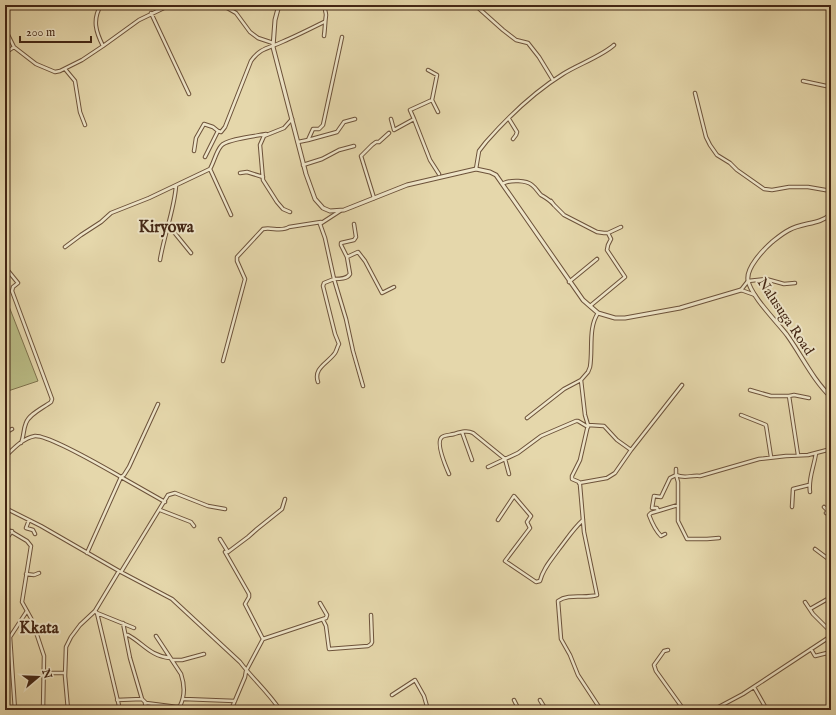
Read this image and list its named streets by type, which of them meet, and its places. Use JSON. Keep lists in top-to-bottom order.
{
  "streets": {
    "street": ["Nalusuga Road"]
  },
  "districts": ["Kiryowa", "Kkata"],
  "scale_bar": "200 m",
  "north": "right"
}
